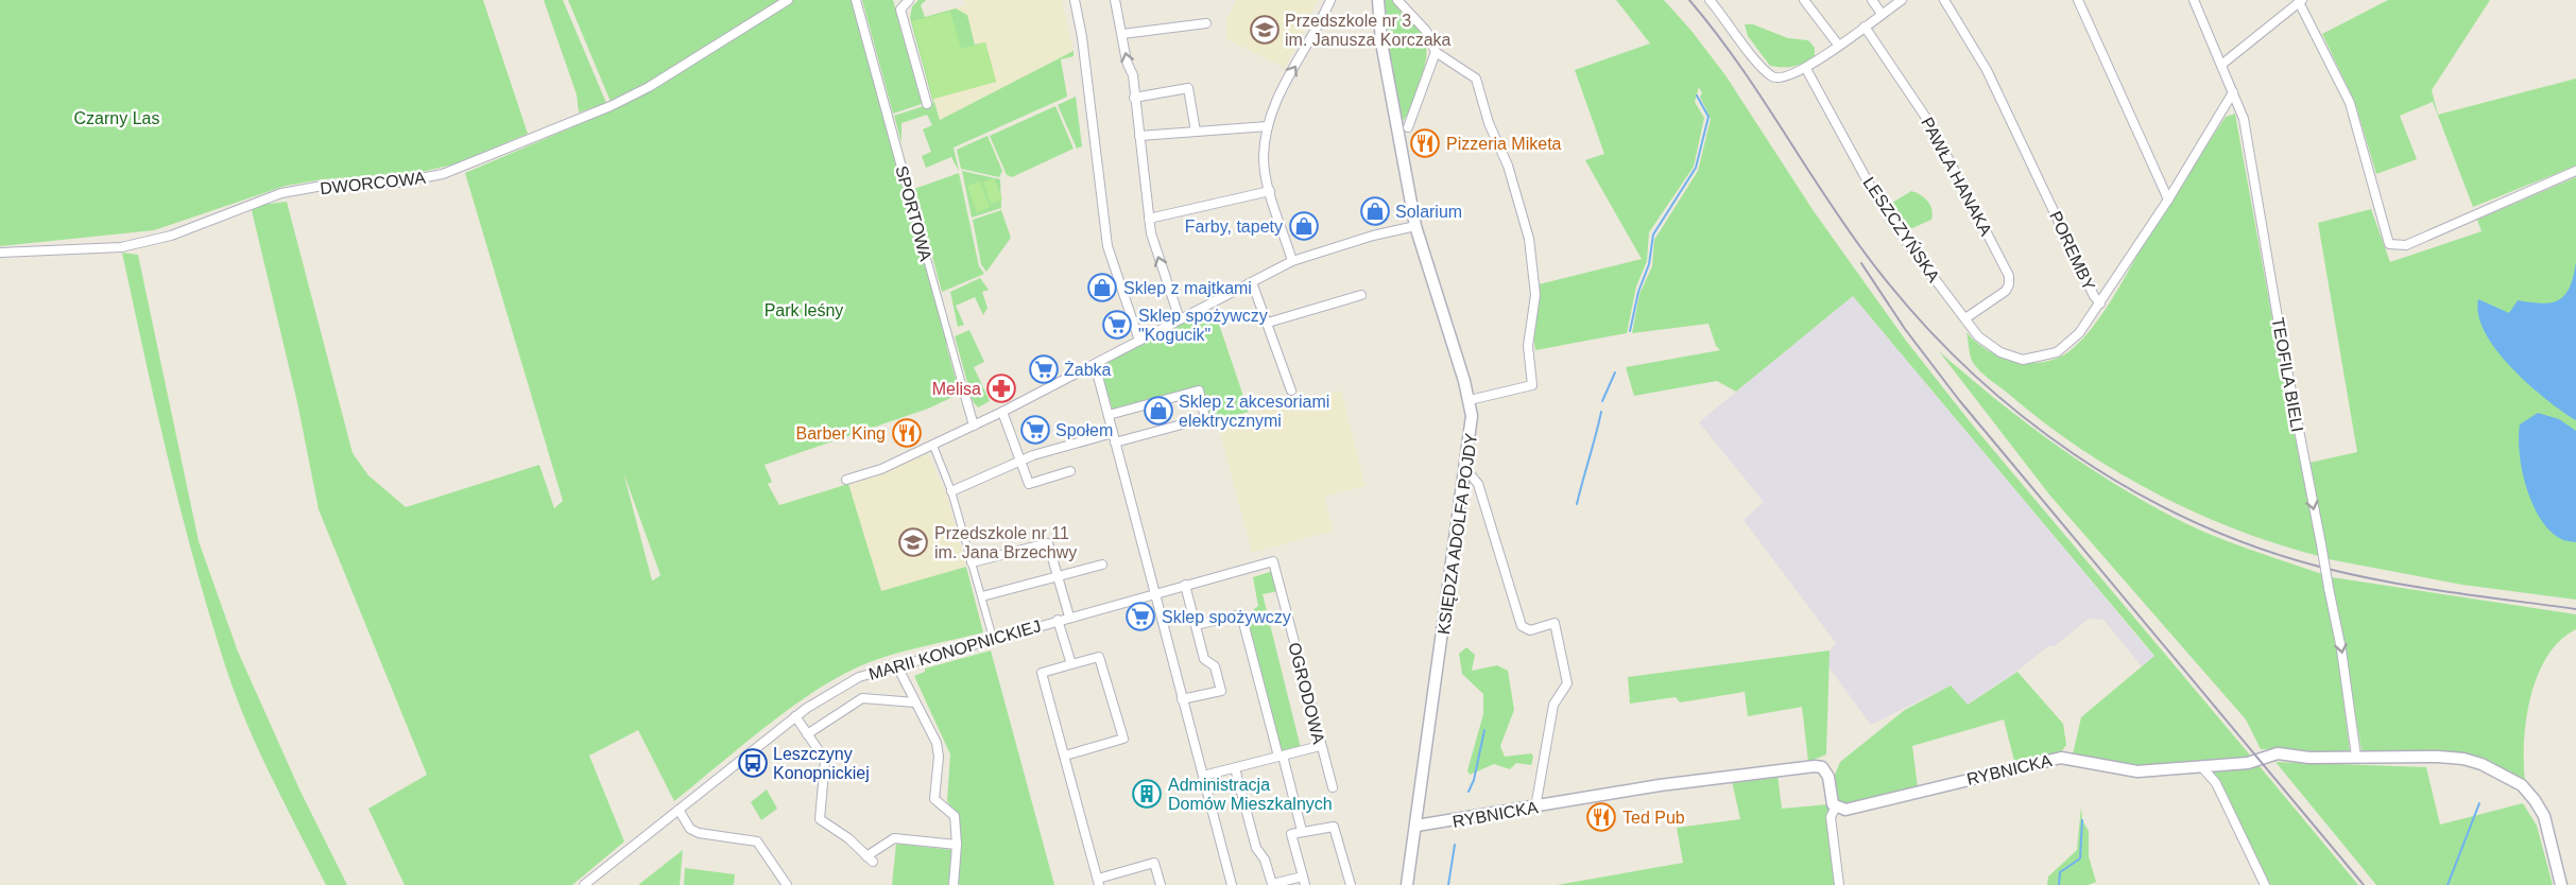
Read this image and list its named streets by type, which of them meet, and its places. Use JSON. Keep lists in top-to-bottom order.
{
  "streets": {
    "street": [
      "PAWŁA HANAKA",
      "DWORCOWA",
      "SPORTOWA",
      "LESZCZYŃSKA",
      "POREMBY",
      "TEOFILA BIELI",
      "KSIĘDZA ADOLFA POJDY",
      "MARII KONOPNICKIEJ",
      "OGRODOWA",
      "RYBNICKA"
    ]
  },
  "crossings": [
    ["PAWŁA HANAKA", "LESZCZYŃSKA"],
    ["LESZCZYŃSKA", "POREMBY"],
    ["POREMBY", "TEOFILA BIELI"],
    ["TEOFILA BIELI", "RYBNICKA"],
    ["KSIĘDZA ADOLFA POJDY", "RYBNICKA"],
    ["MARII KONOPNICKIEJ", "OGRODOWA"]
  ],
  "one_way": ["TEOFILA BIELI"],
  "parks": ["Czarny Las", "Park leśny"],
  "places": {
    "school or university": ["Przedszkole nr 3 im. Janusza Korczaka", "Przedszkole nr 11 im. Jana Brzechwy"],
    "restaurant": ["Pizzeria Miketa", "Barber King", "Ted Pub"],
    "shop": [
      "Solarium",
      "Farby, tapety",
      "Sklep z majtkami",
      "Sklep z akcesoriami elektrycznymi"
    ],
    "supermarket": [
      "Sklep spożywczy \"Kogucik\"",
      "Żabka",
      "Społem",
      "Sklep spożywczy"
    ],
    "pharmacy": ["Melisa"],
    "bus stop": ["Leszczyny Konopnickiej"],
    "building": ["Administracja Domów Mieszkalnych"]
  }
}
